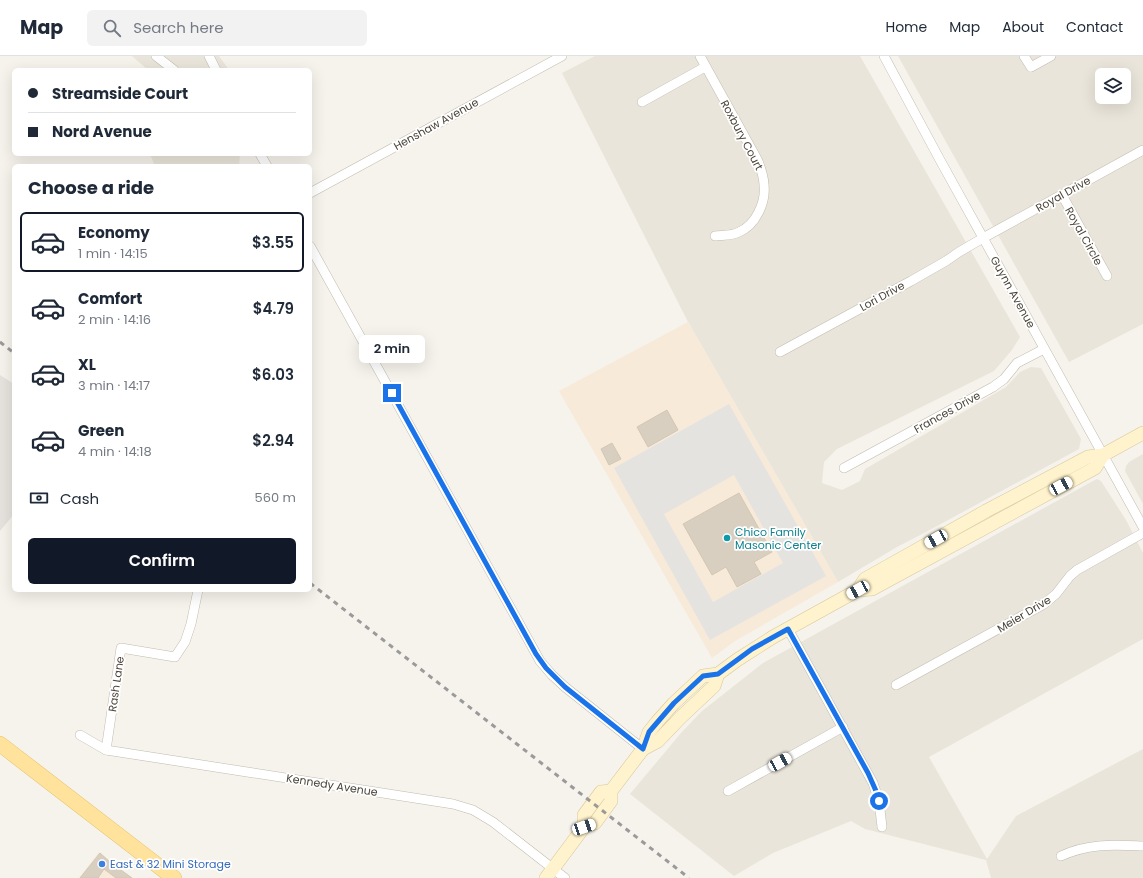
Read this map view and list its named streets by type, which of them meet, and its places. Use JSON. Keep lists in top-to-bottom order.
{
  "streets": {
    "street": [
      "Henshaw Avenue",
      "Roxbury Court",
      "Royal Drive",
      "Royal Circle",
      "Guynn Avenue",
      "Lori Drive",
      "Frances Drive",
      "Meier Drive",
      "Rash Lane",
      "Kennedy Avenue"
    ]
  },
  "crossings": [
    ["Royal Drive", "Royal Circle"],
    ["Royal Drive", "Guynn Avenue"],
    ["Royal Drive", "Lori Drive"],
    ["Guynn Avenue", "Lori Drive"],
    ["Guynn Avenue", "Frances Drive"],
    ["Rash Lane", "Kennedy Avenue"]
  ],
  "places": ["Chico Family Masonic Center", "East & 32 Mini Storage"],
  "page": {
    "header": "Map",
    "search": "Search here",
    "nav": [
      "Home",
      "Map",
      "About",
      "Contact"
    ],
    "banner": ["Streamside Court", "Nord Avenue"],
    "heading": "Choose a ride",
    "list": [
      {
        "name": "Economy",
        "note": "1 min · 14:15",
        "value": "$3.55"
      },
      {
        "name": "Comfort",
        "note": "2 min · 14:16",
        "value": "$4.79"
      },
      {
        "name": "XL",
        "note": "3 min · 14:17",
        "value": "$6.03"
      },
      {
        "name": "Green",
        "note": "4 min · 14:18",
        "value": "$2.94"
      }
    ],
    "bubble": "2 min",
    "pay": ["Cash", "560 m"],
    "buttons": "Confirm"
  }
}
